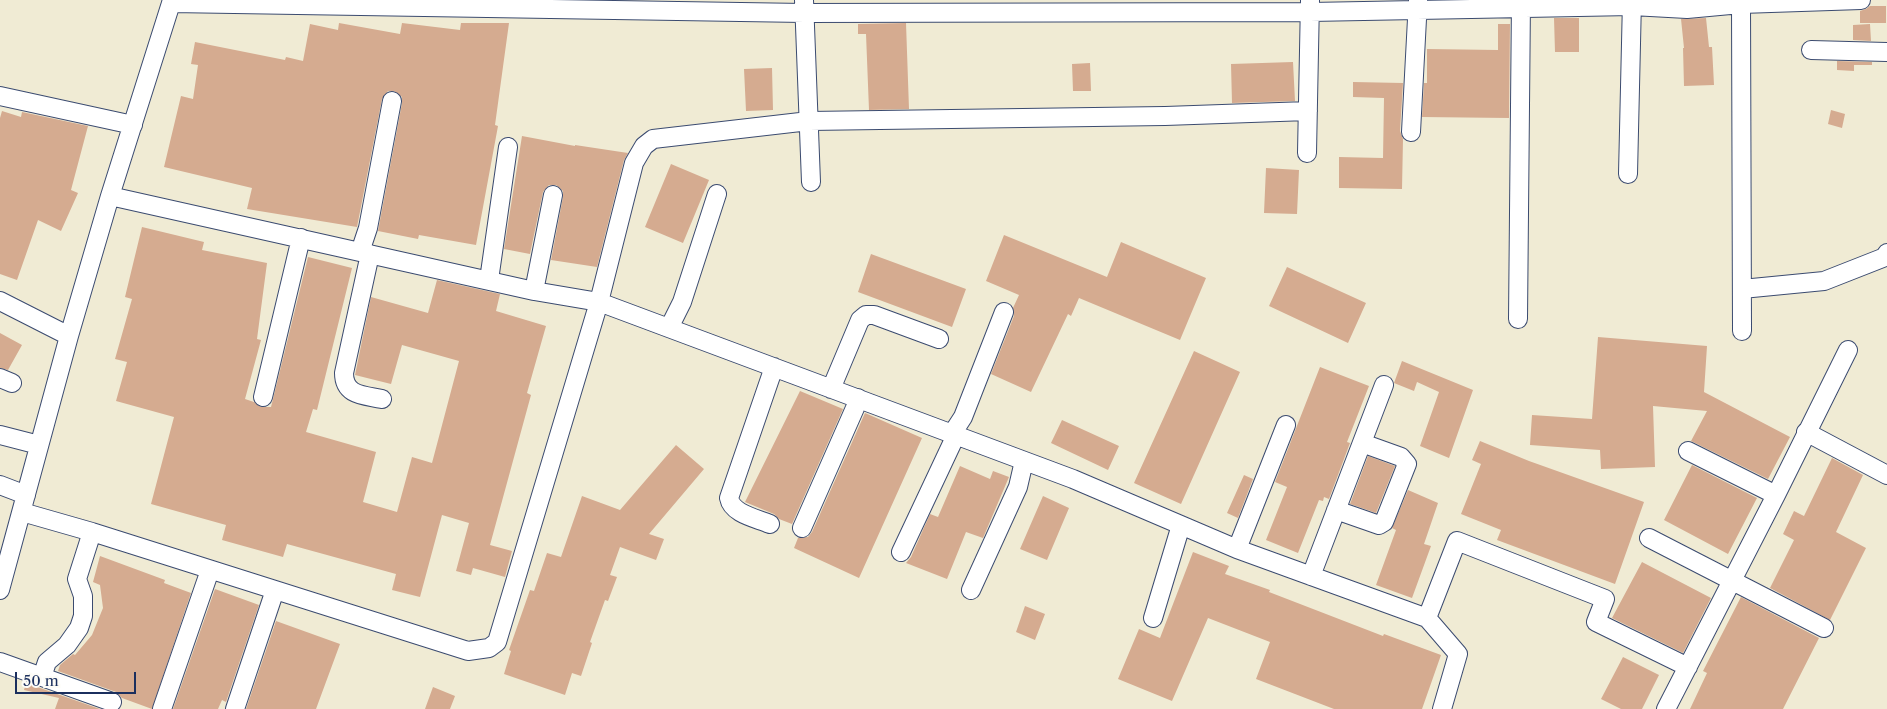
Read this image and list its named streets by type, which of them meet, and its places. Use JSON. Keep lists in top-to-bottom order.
{
  "scale_bar": "50 m"
}
